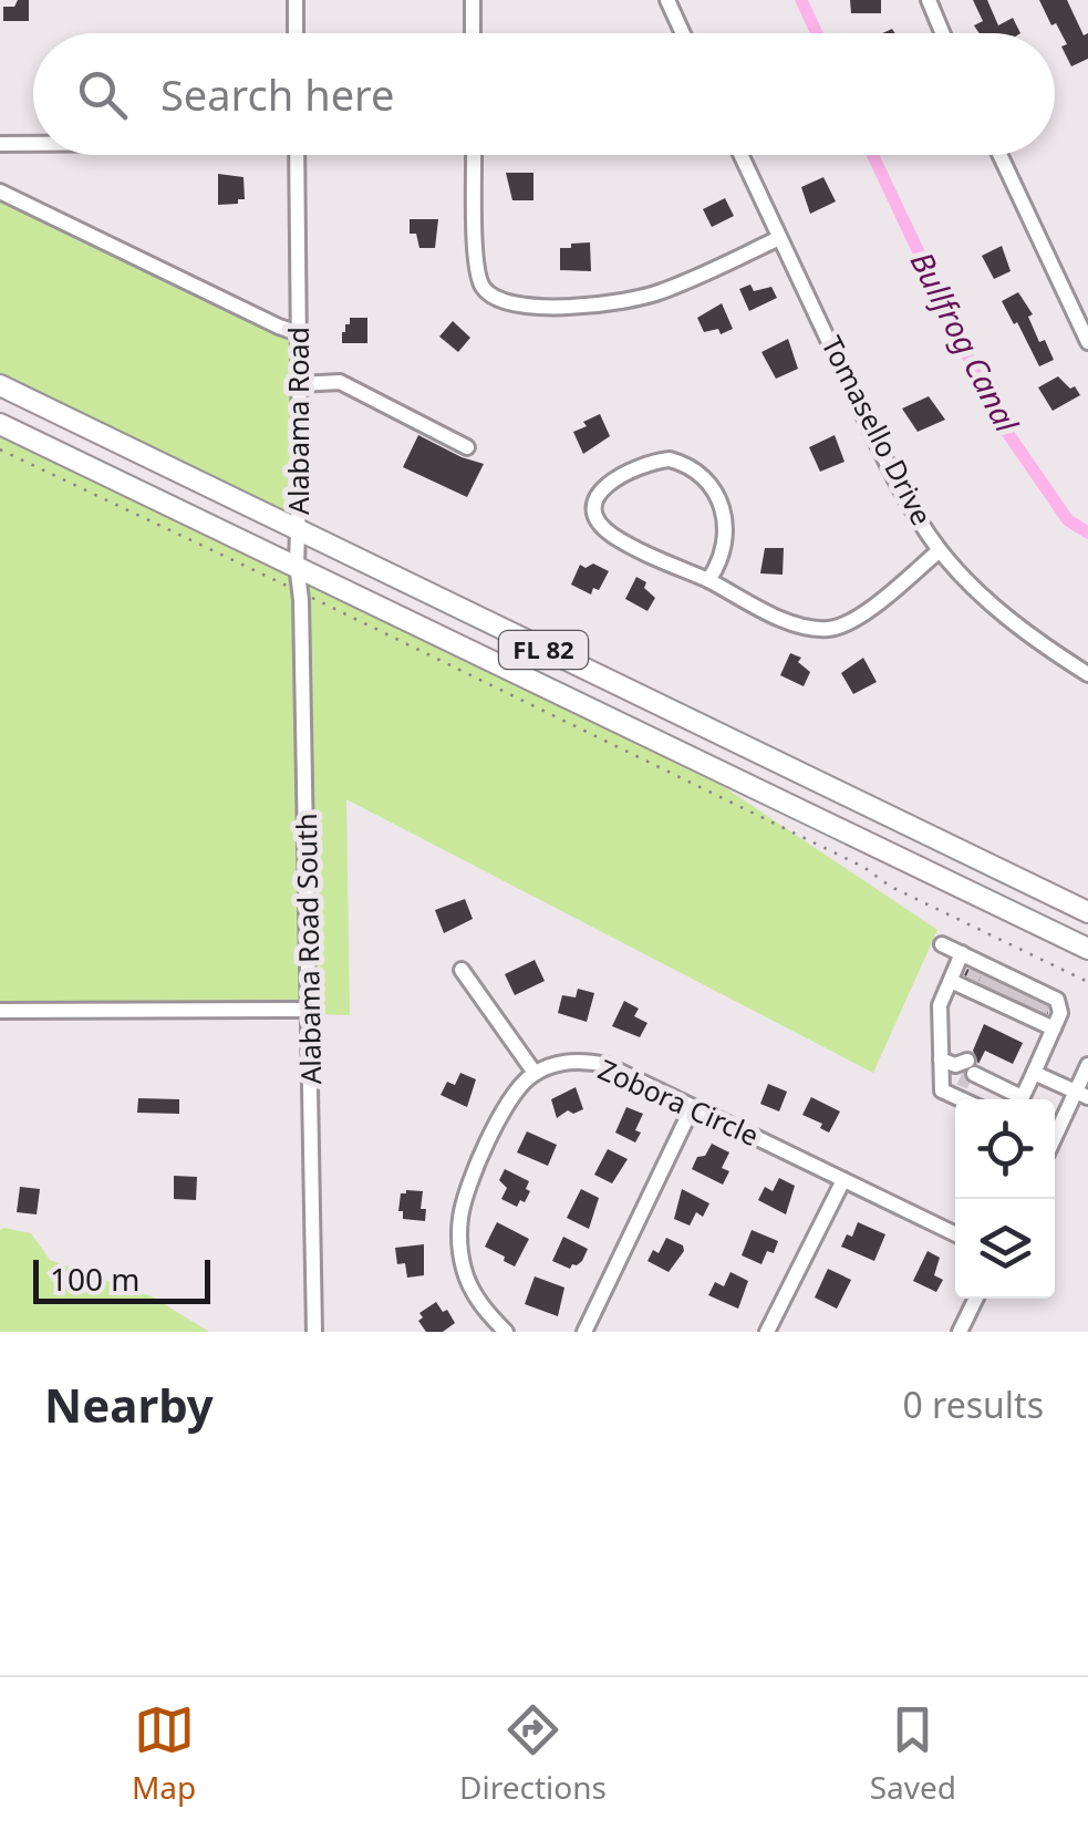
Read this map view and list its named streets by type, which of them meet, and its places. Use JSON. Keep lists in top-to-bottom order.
{
  "streets": {
    "highway": ["FL 82"],
    "street": [
      "Alabama Road",
      "Tomasello Drive",
      "Alabama Road South",
      "Zobora Circle"
    ]
  },
  "crossings": [
    ["Alabama Road", "FL 82"],
    ["Alabama Road", "Alabama Road South"],
    ["FL 82", "Alabama Road South"]
  ],
  "water": ["Bullfrog Canal"],
  "scale_bar": "100 m",
  "page": {
    "search": "Search here",
    "scale": "100 m",
    "heading": ["Nearby", "0 results"],
    "nav": ["Map", "Directions", "Saved"]
  }
}
